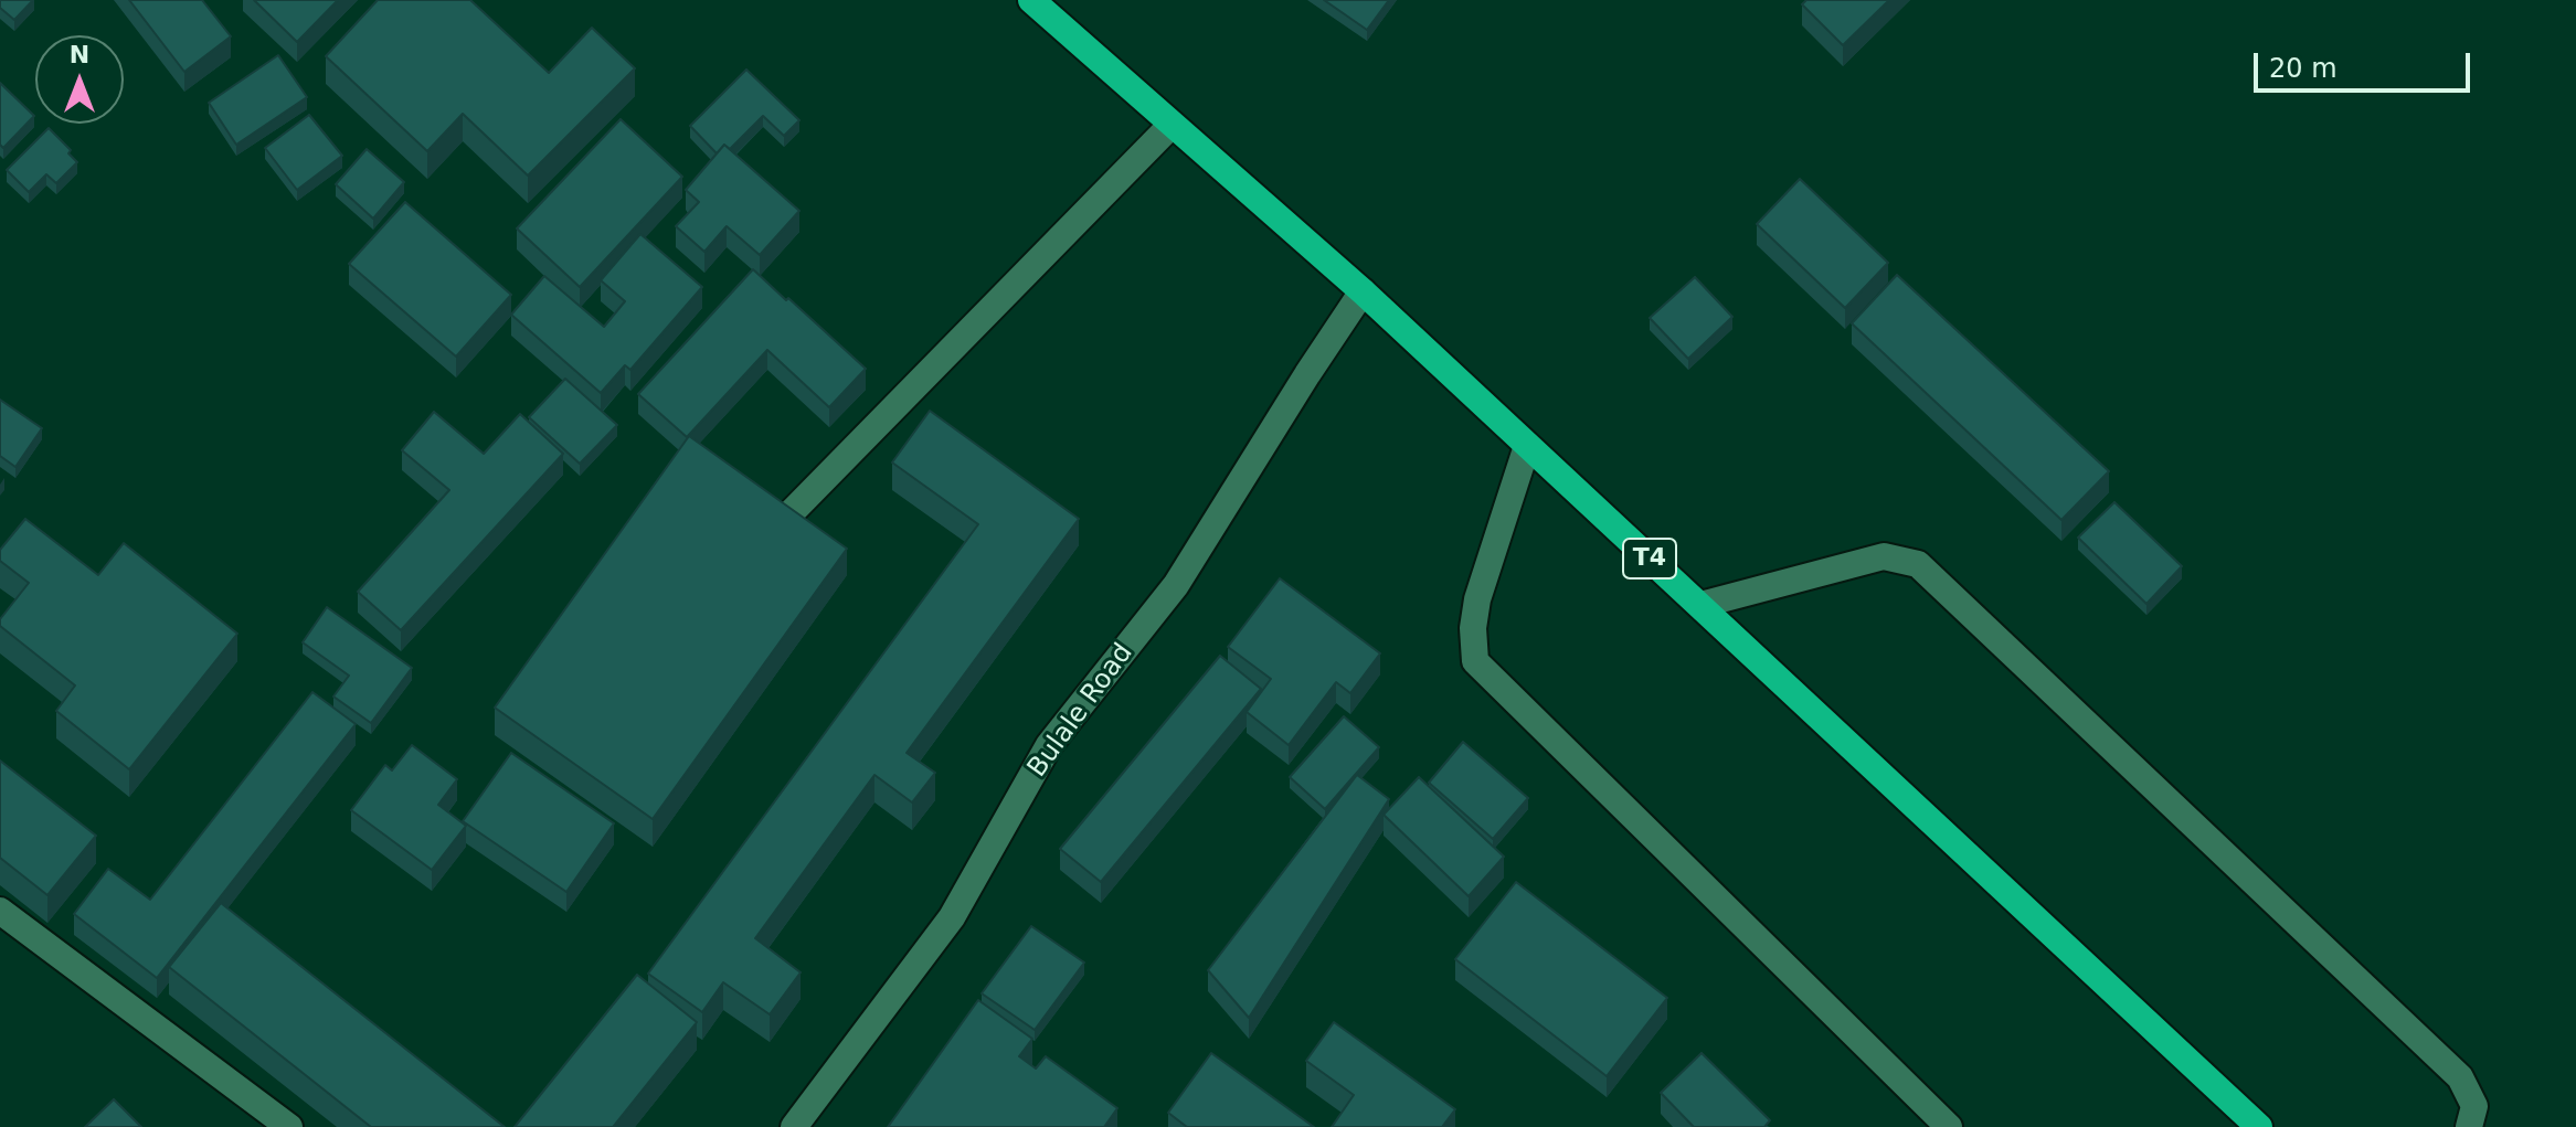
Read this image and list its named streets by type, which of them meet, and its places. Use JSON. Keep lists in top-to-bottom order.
{
  "streets": {
    "highway": ["T4"],
    "street": ["Bulale Road"]
  },
  "crossings": [
    ["T4", "Bulale Road"]
  ],
  "scale_bar": "20 m",
  "north": "top"
}
